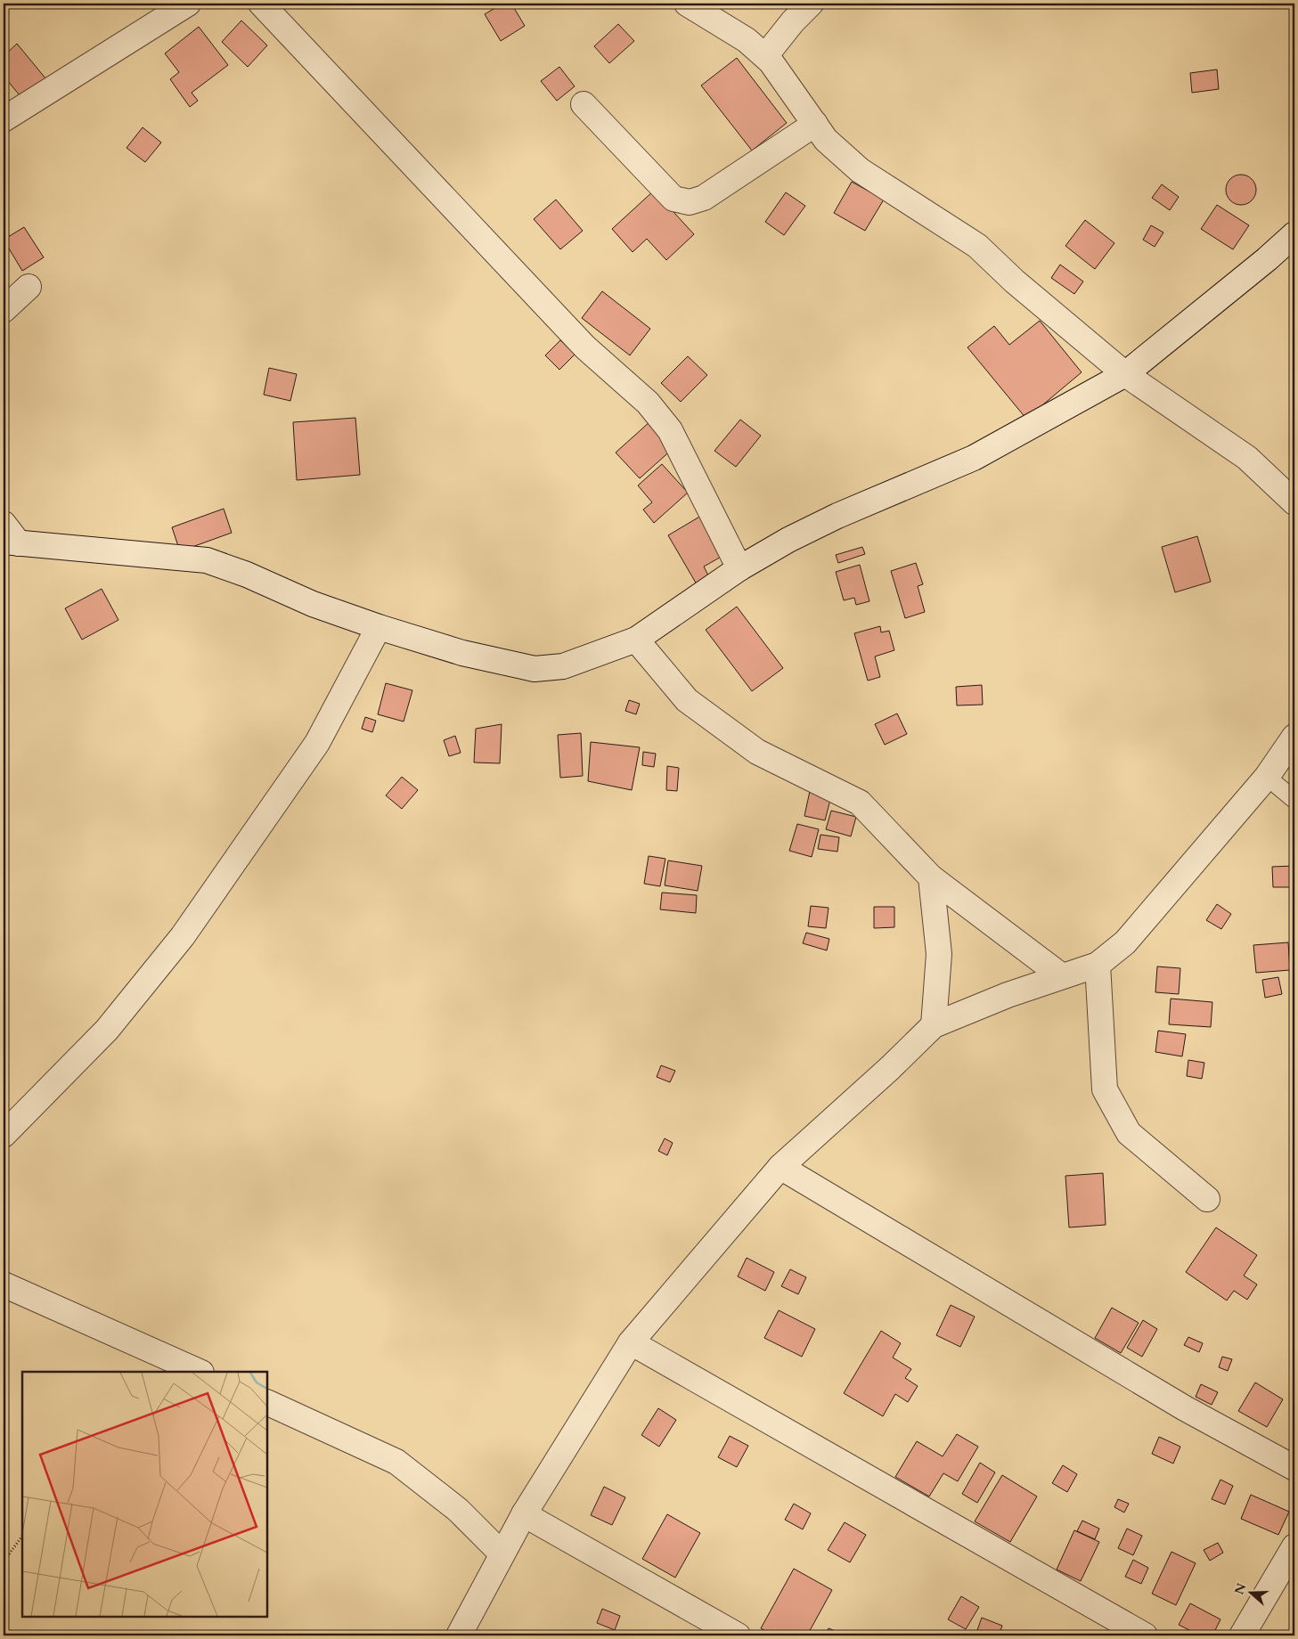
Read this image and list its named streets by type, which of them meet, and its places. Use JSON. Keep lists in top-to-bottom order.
{
  "north": "left"
}
